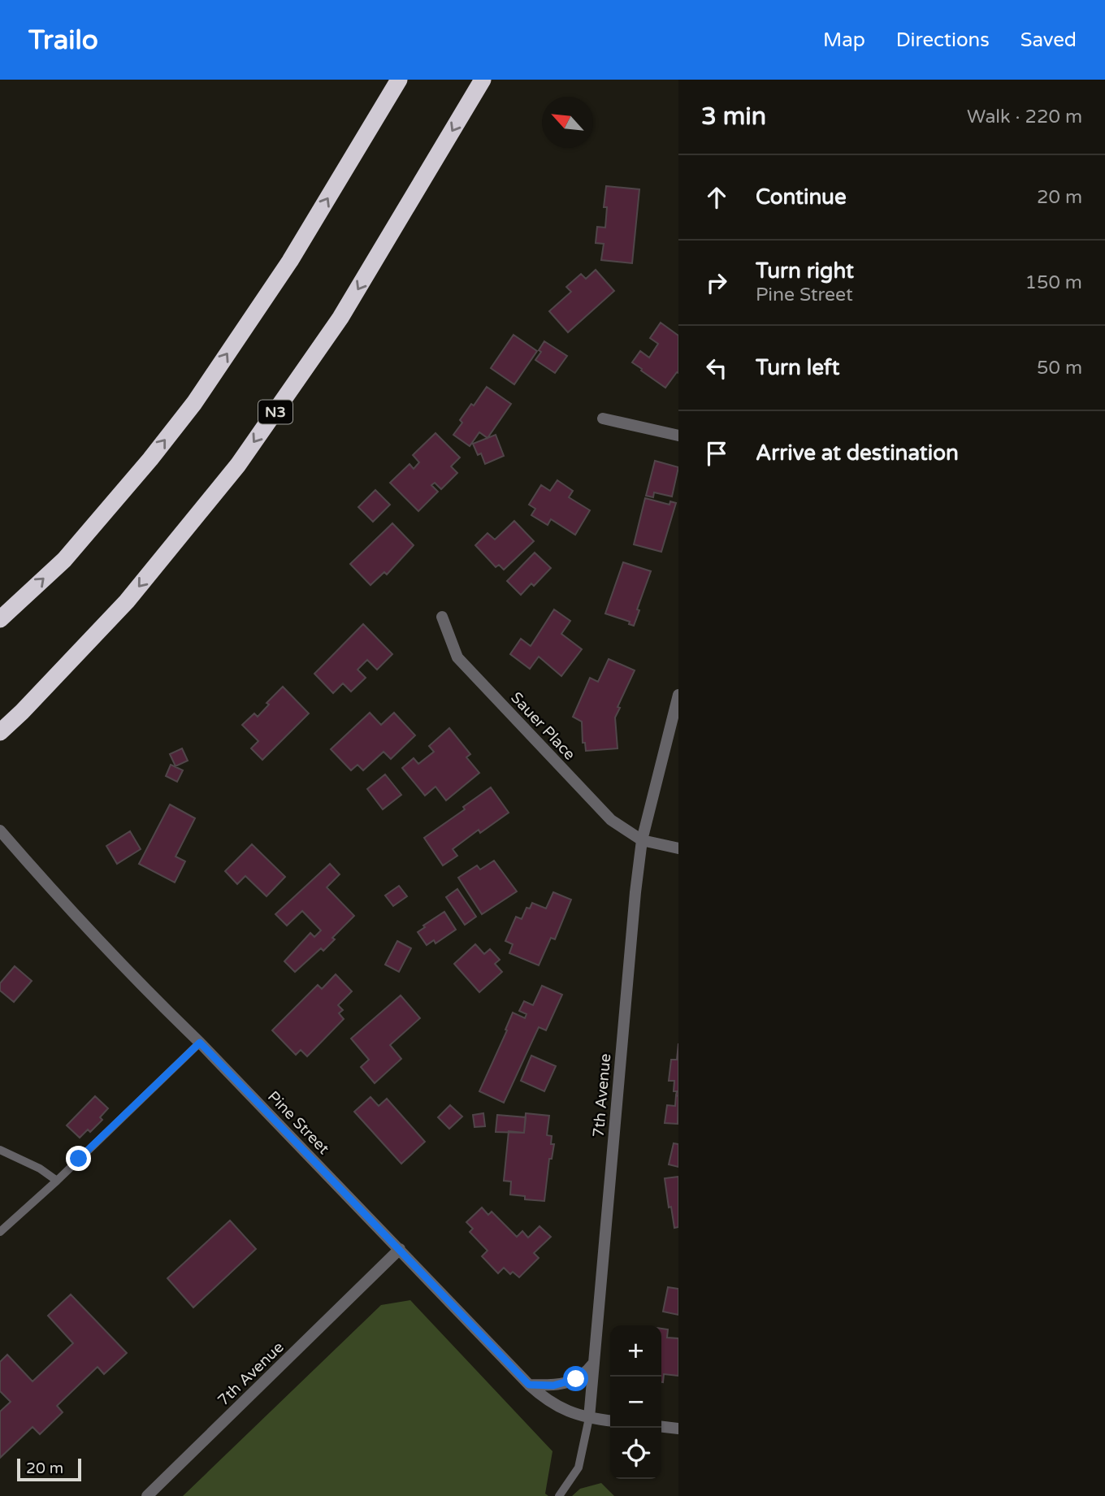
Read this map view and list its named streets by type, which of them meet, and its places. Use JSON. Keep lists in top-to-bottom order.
{
  "streets": {
    "highway": ["N3"],
    "street": ["Sauer Place", "7th Avenue", "Pine Street"]
  },
  "crossings": [
    ["Sauer Place", "7th Avenue"],
    ["7th Avenue", "Pine Street"]
  ],
  "scale_bar": "20 m",
  "north": "top left",
  "page": {
    "header": "Trailo",
    "nav": ["Map", "Directions", "Saved"],
    "heading": ["3 min", "Walk · 220 m"],
    "list": [
      ["Continue", "20 m"],
      ["Turn right", "Pine Street", "150 m"],
      ["Turn left", "50 m"],
      "Arrive at destination"
    ],
    "map_buttons": ["+", "−"],
    "scale": "20 m"
  }
}
